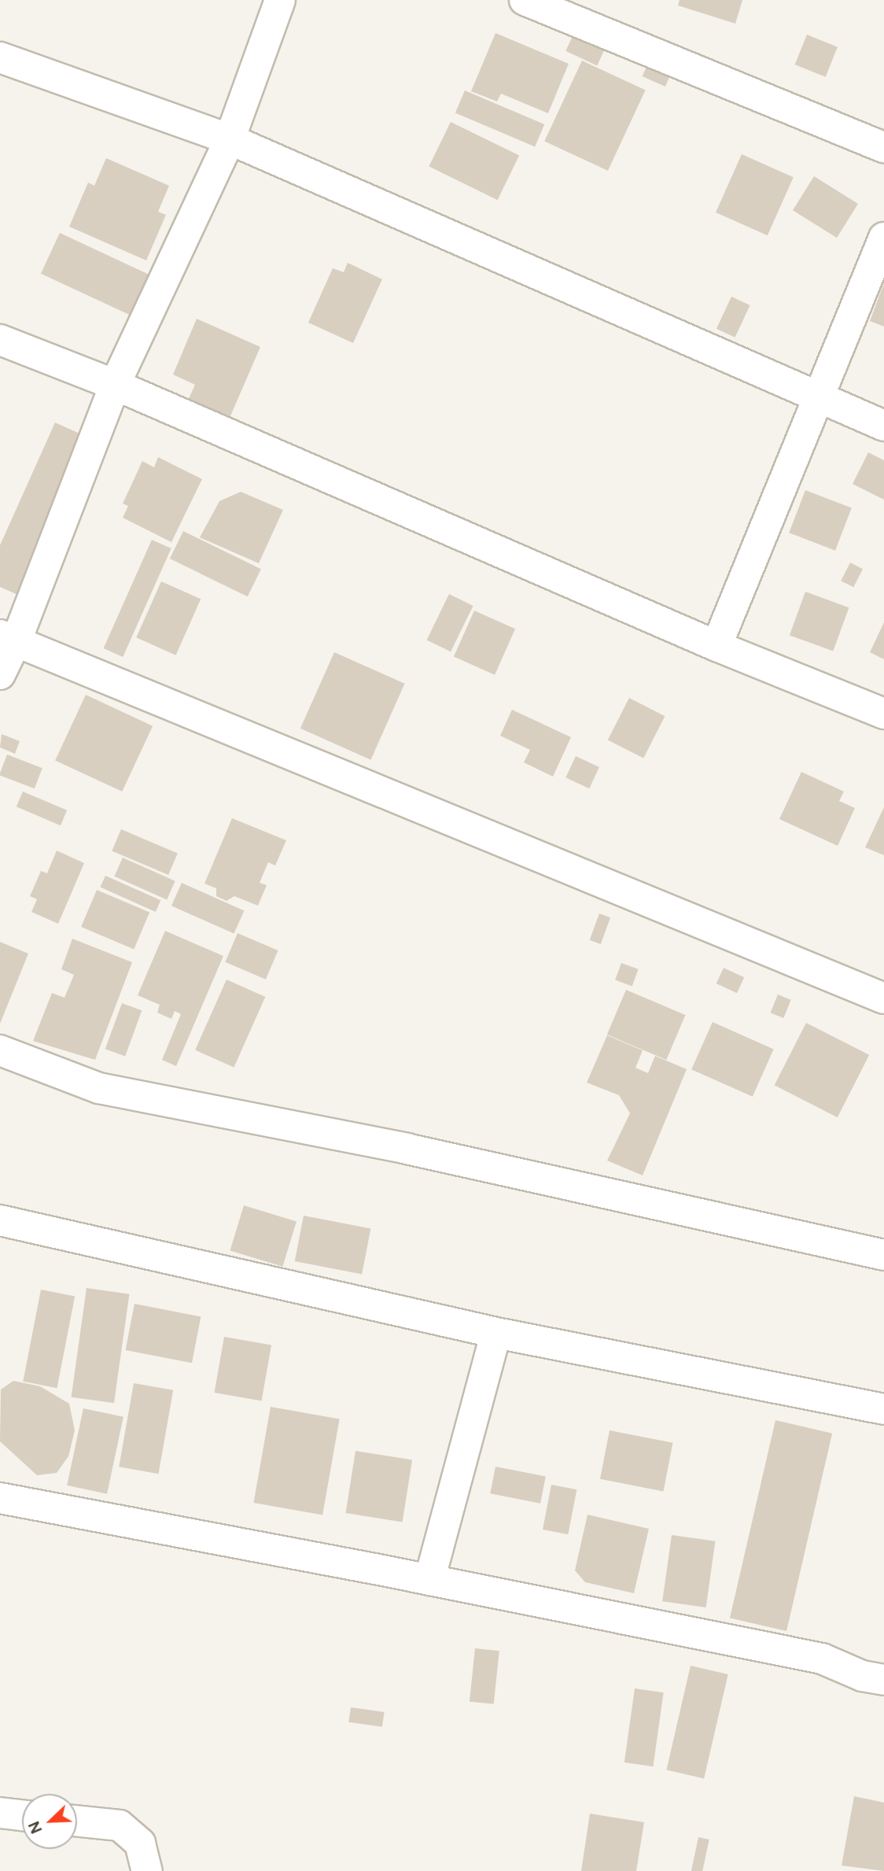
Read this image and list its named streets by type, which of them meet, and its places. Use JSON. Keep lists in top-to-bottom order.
{
  "north": "bottom left"
}
